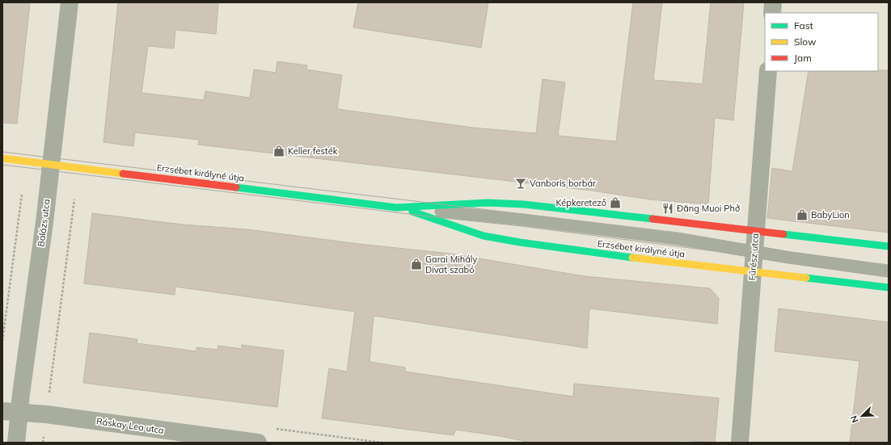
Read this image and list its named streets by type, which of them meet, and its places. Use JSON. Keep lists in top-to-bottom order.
{
  "streets": {
    "street": [
      "Erzsébet királyné útja",
      "Balázs utca",
      "Fűrész utca",
      "Ráskay Lea utca"
    ]
  },
  "crossings": [
    ["Erzsébet királyné útja", "Balázs utca"],
    ["Erzsébet királyné útja", "Fűrész utca"],
    ["Balázs utca", "Ráskay Lea utca"]
  ],
  "places": {
    "shop": [
      "Keller festék",
      "Képkeretező",
      "BabyLion",
      "Garai Mihály Divat szabó"
    ],
    "bar": ["Vanboris borbár"],
    "restaurant": ["Đăng Muoi Phở"]
  },
  "legend": ["Fast", "Slow", "Jam"],
  "north": "bottom left"
}
